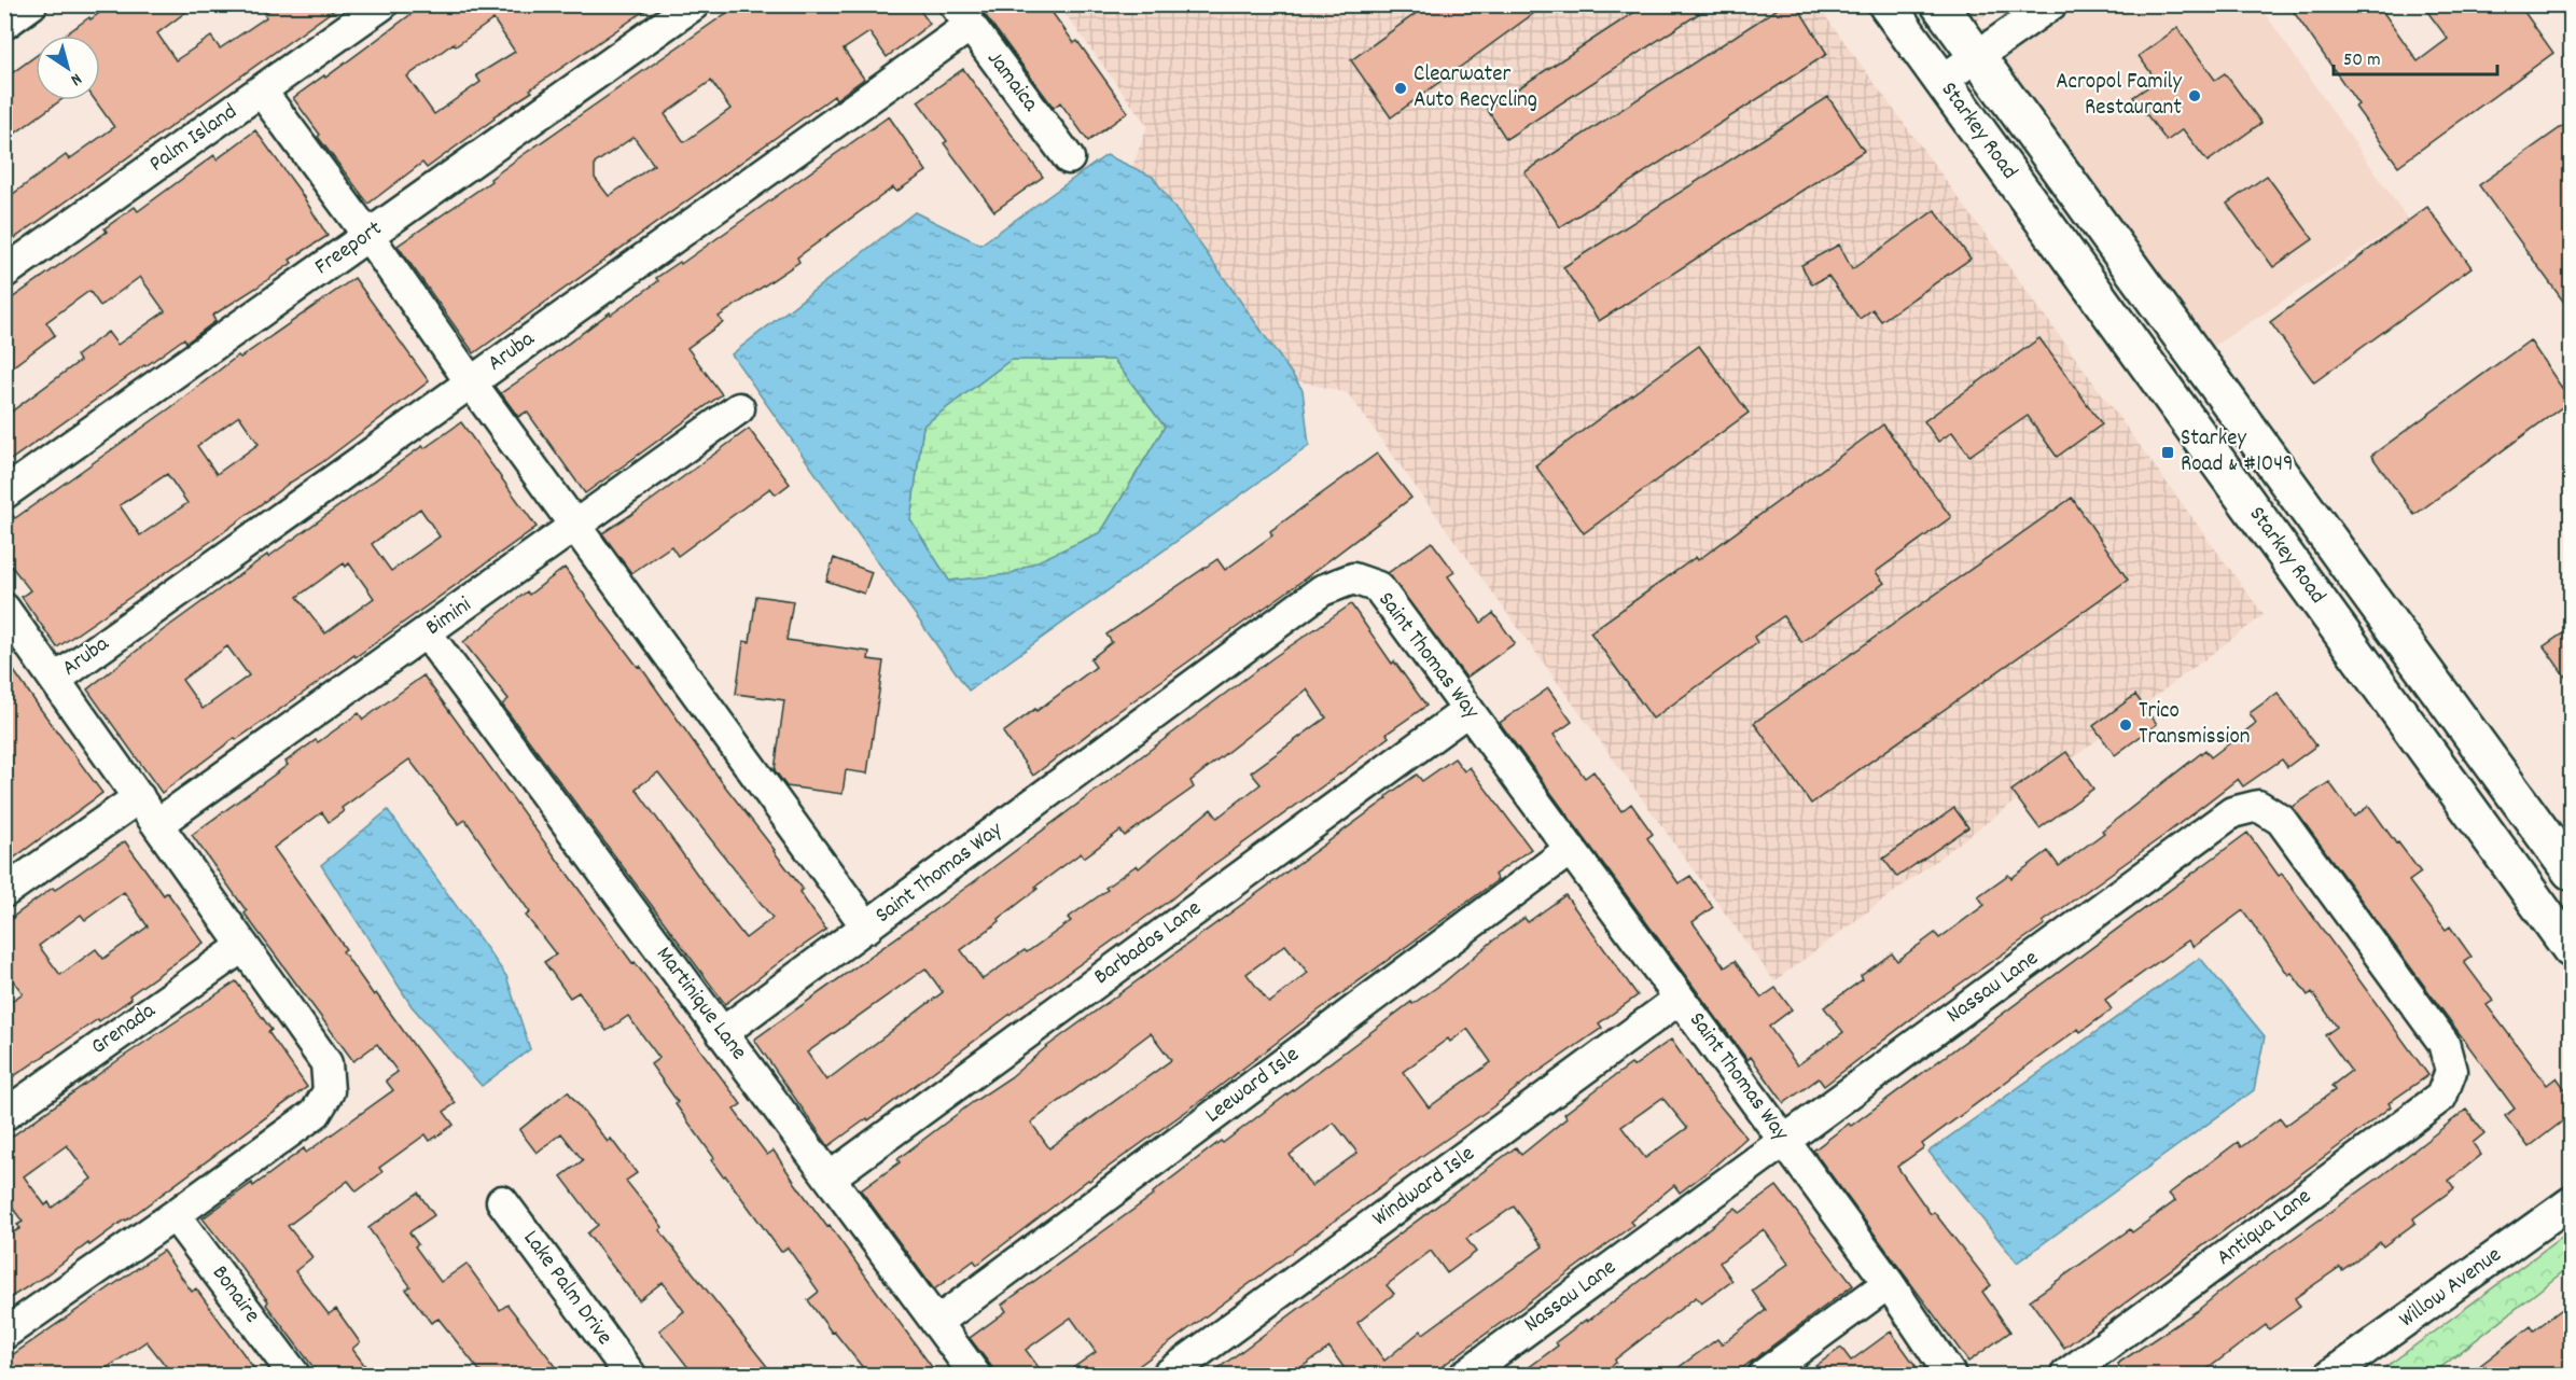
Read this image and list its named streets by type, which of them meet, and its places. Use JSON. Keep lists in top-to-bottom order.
{
  "streets": {
    "main road": ["Starkey Road"],
    "street": [
      "Jamaica",
      "Palm Island",
      "Freeport",
      "Aruba",
      "Bimini",
      "Saint Thomas Way",
      "Barbados Lane",
      "Nassau Lane",
      "Martinique Lane",
      "Grenada",
      "Leeward Isle",
      "Windward Isle",
      "Antiqua Lane",
      "Lake Palm Drive",
      "Willow Avenue",
      "Bonaire"
    ]
  },
  "crossings": [
    ["Jamaica", "Aruba"],
    ["Bimini", "Martinique Lane"],
    ["Saint Thomas Way", "Barbados Lane"],
    ["Saint Thomas Way", "Nassau Lane"],
    ["Saint Thomas Way", "Martinique Lane"],
    ["Saint Thomas Way", "Leeward Isle"],
    ["Saint Thomas Way", "Windward Isle"],
    ["Barbados Lane", "Martinique Lane"],
    ["Nassau Lane", "Antiqua Lane"],
    ["Martinique Lane", "Leeward Isle"]
  ],
  "places": {
    "other": ["Clearwater Auto Recycling", "Acropol Family Restaurant", "Trico Transmission"],
    "transit": ["Starkey Road & #1049"]
  },
  "scale_bar": "50 m",
  "north": "bottom right"
}
